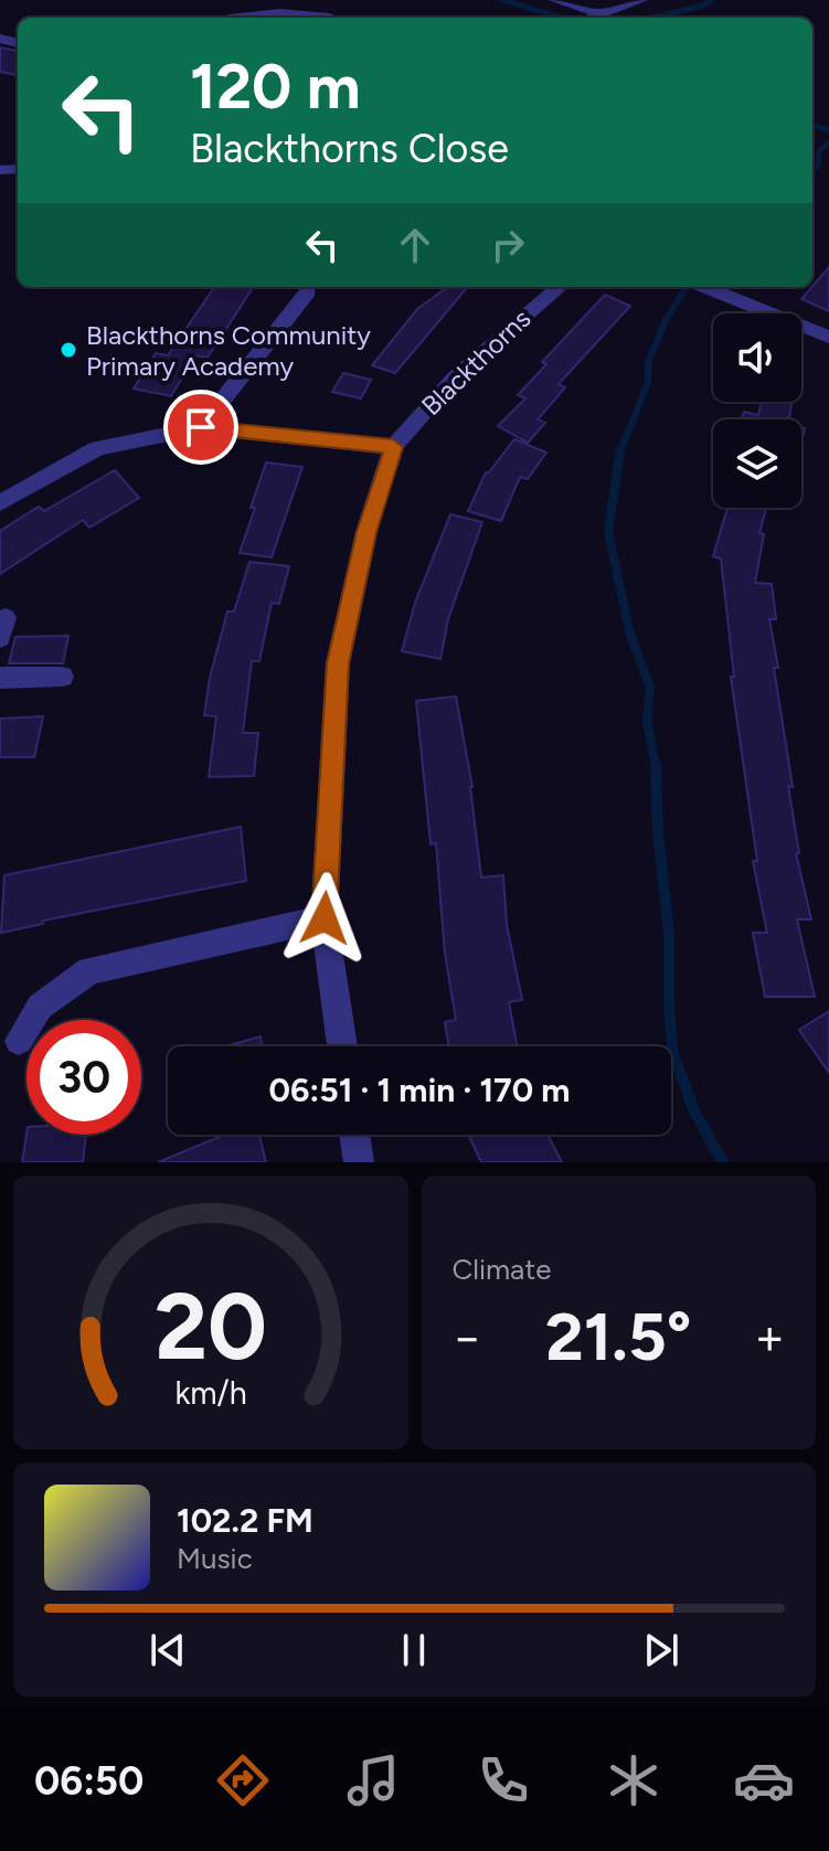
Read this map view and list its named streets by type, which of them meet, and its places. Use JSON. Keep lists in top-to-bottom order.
{
  "streets": {
    "street": ["Blackthorns"]
  },
  "places": ["Blackthorns Community Primary Academy"],
  "page": {
    "turn": ["120 m", "Blackthorns Close"],
    "limit": "30",
    "trip": "06:51 · 1 min · 170 m",
    "tile": "Climate",
    "heat": ["−", "21.5°", "+"],
    "song": ["102.2 FM", "Music"],
    "tabs": "06:50",
    "gauge": ["20", "km/h"]
  }
}
